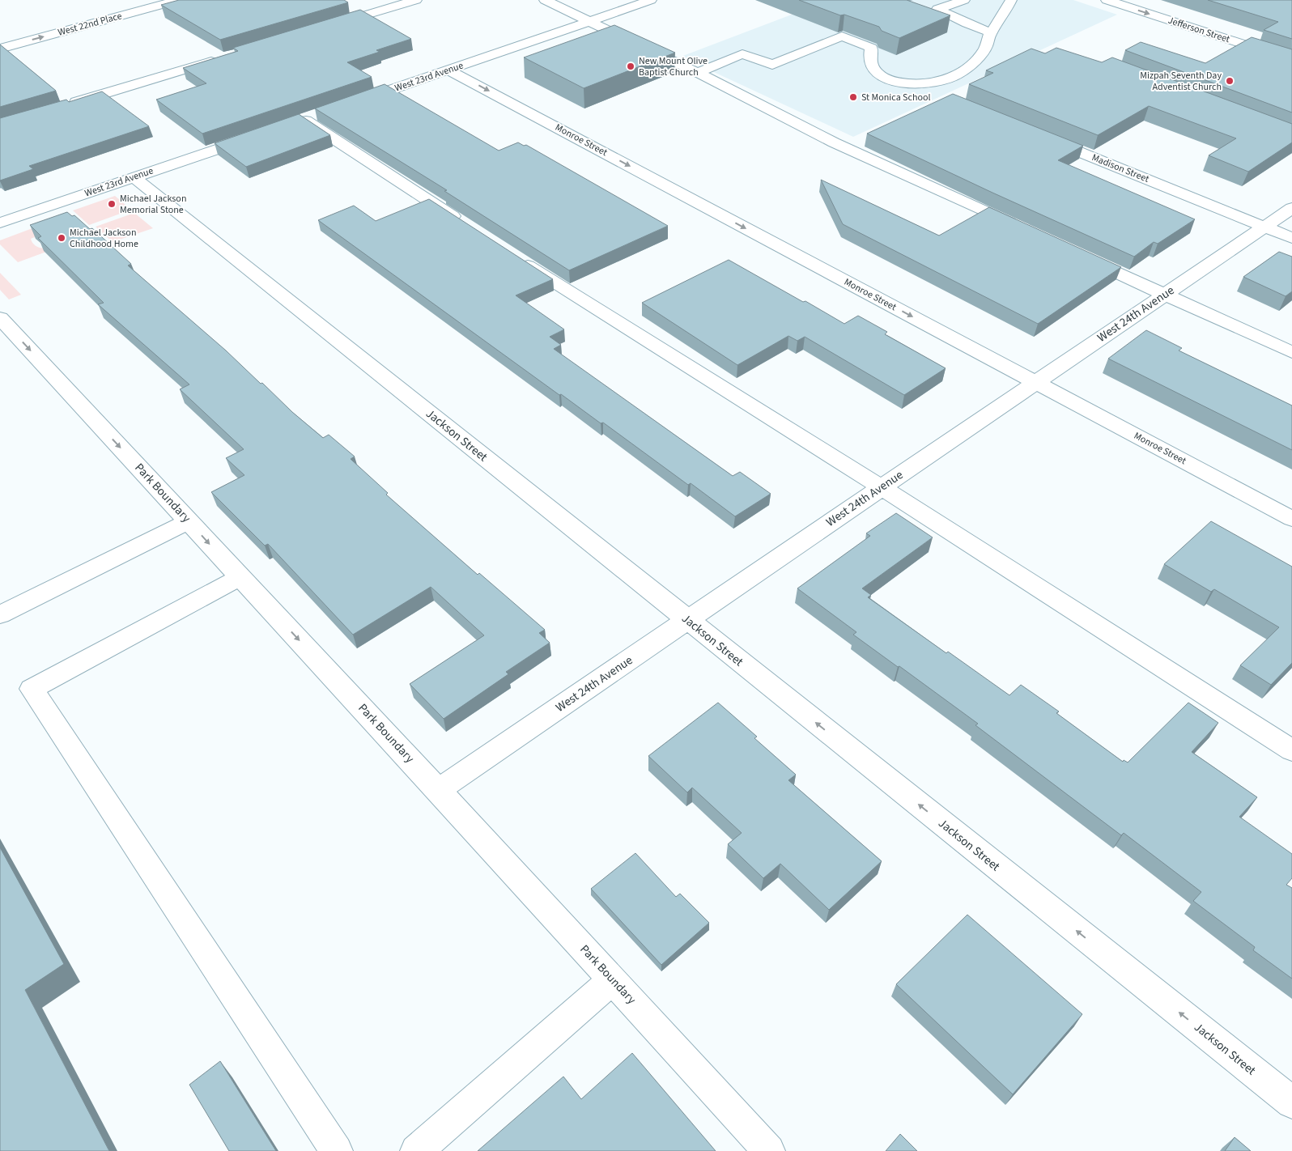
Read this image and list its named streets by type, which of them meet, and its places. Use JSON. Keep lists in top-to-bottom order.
{
  "streets": {
    "street": [
      "West 22nd Place",
      "Jefferson Street",
      "West 23rd Avenue",
      "Monroe Street",
      "Madison Street",
      "West 24th Avenue",
      "Jackson Street",
      "Park Boundary"
    ]
  },
  "crossings": [
    ["West 23rd Avenue", "Monroe Street"],
    ["West 23rd Avenue", "Jackson Street"],
    ["Monroe Street", "West 24th Avenue"],
    ["Madison Street", "West 24th Avenue"],
    ["West 24th Avenue", "Jackson Street"],
    ["West 24th Avenue", "Park Boundary"]
  ],
  "one_way": ["Jefferson Street", "Jackson Street", "Park Boundary"],
  "places": [
    "New Mount Olive Baptist Church",
    "Mizpah Seventh Day Adventist Church",
    "St Monica School",
    "Michael Jackson Memorial Stone",
    "Michael Jackson Childhood Home"
  ]
}
